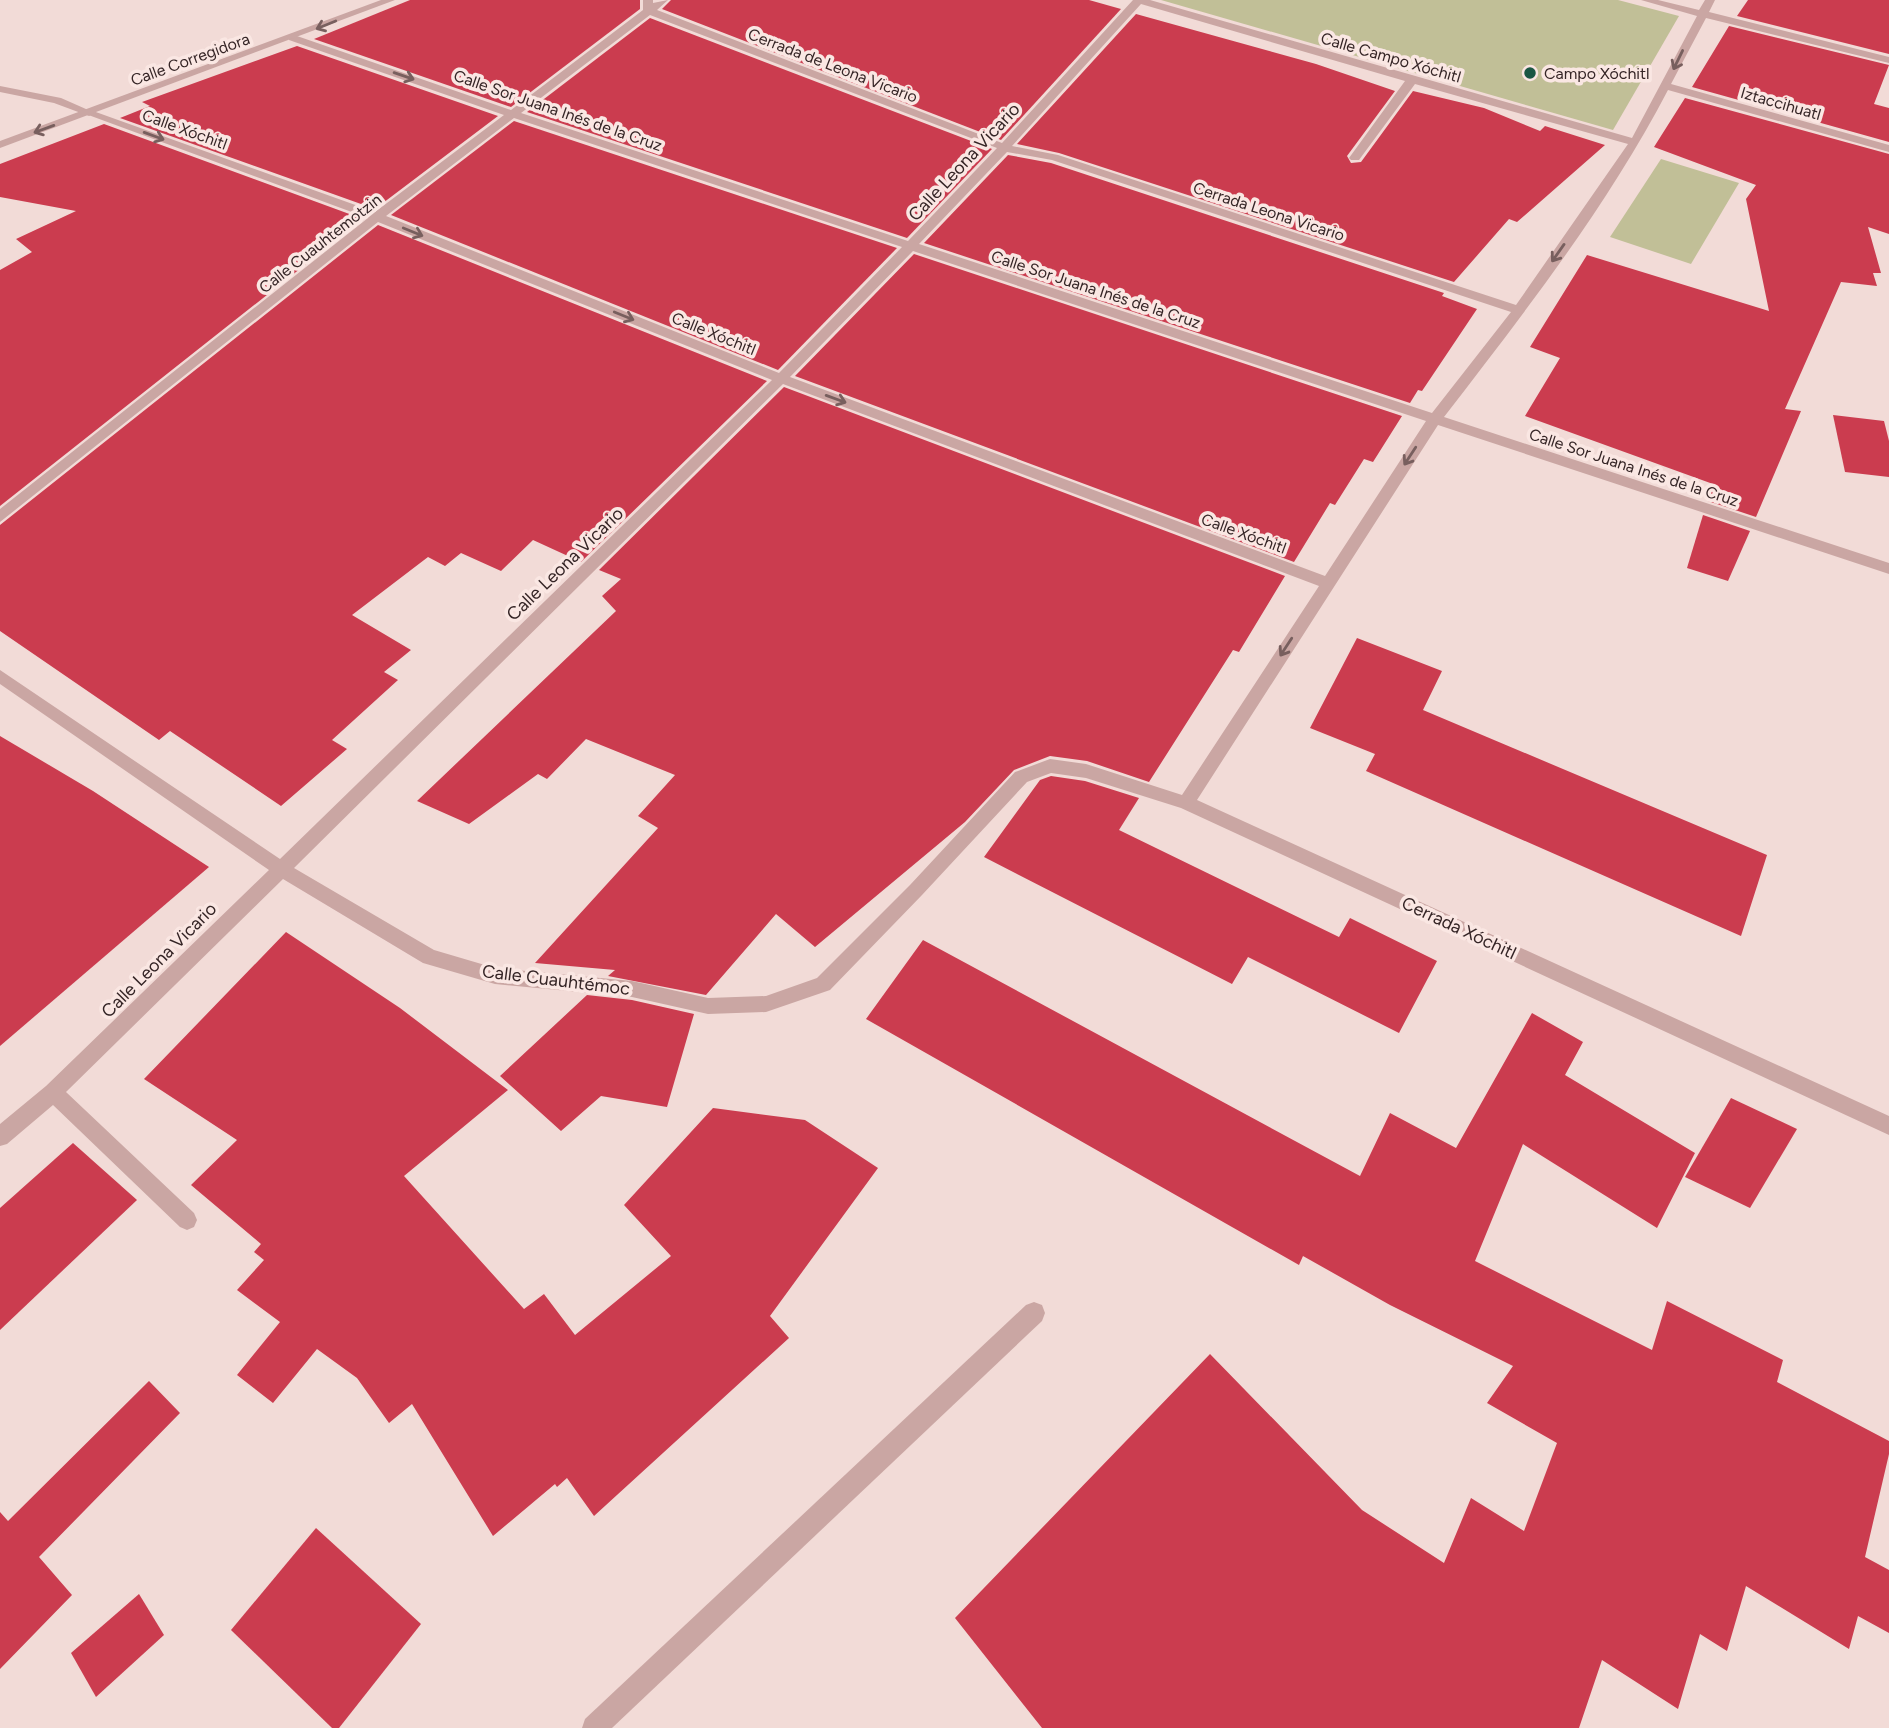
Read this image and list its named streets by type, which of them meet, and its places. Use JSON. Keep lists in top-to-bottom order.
{
  "streets": {
    "street": [
      "Calle Campo Xóchitl",
      "Calle Corregidora",
      "Cerrada de Leona Vicario",
      "Iztaccihuatl",
      "Calle Sor Juana Inés de la Cruz",
      "Calle Xóchitl",
      "Calle Leona Vicario",
      "Cerrada Leona Vicario",
      "Calle Cuauhtemotzin",
      "Cerrada Xóchitl",
      "Calle Cuauhtémoc"
    ]
  },
  "crossings": [
    ["Calle Campo Xóchitl", "Calle Leona Vicario"],
    ["Calle Corregidora", "Calle Sor Juana Inés de la Cruz"],
    ["Calle Corregidora", "Calle Xóchitl"],
    ["Cerrada de Leona Vicario", "Calle Leona Vicario"],
    ["Cerrada de Leona Vicario", "Cerrada Leona Vicario"],
    ["Cerrada de Leona Vicario", "Calle Cuauhtemotzin"],
    ["Calle Sor Juana Inés de la Cruz", "Calle Leona Vicario"],
    ["Calle Sor Juana Inés de la Cruz", "Calle Cuauhtemotzin"],
    ["Calle Xóchitl", "Calle Leona Vicario"],
    ["Calle Xóchitl", "Calle Cuauhtemotzin"],
    ["Calle Leona Vicario", "Cerrada Leona Vicario"],
    ["Calle Leona Vicario", "Calle Cuauhtémoc"],
    ["Cerrada Xóchitl", "Calle Cuauhtémoc"]
  ],
  "one_way": ["Calle Corregidora", "Calle Xóchitl"],
  "places": ["Campo Xóchitl"]
}
